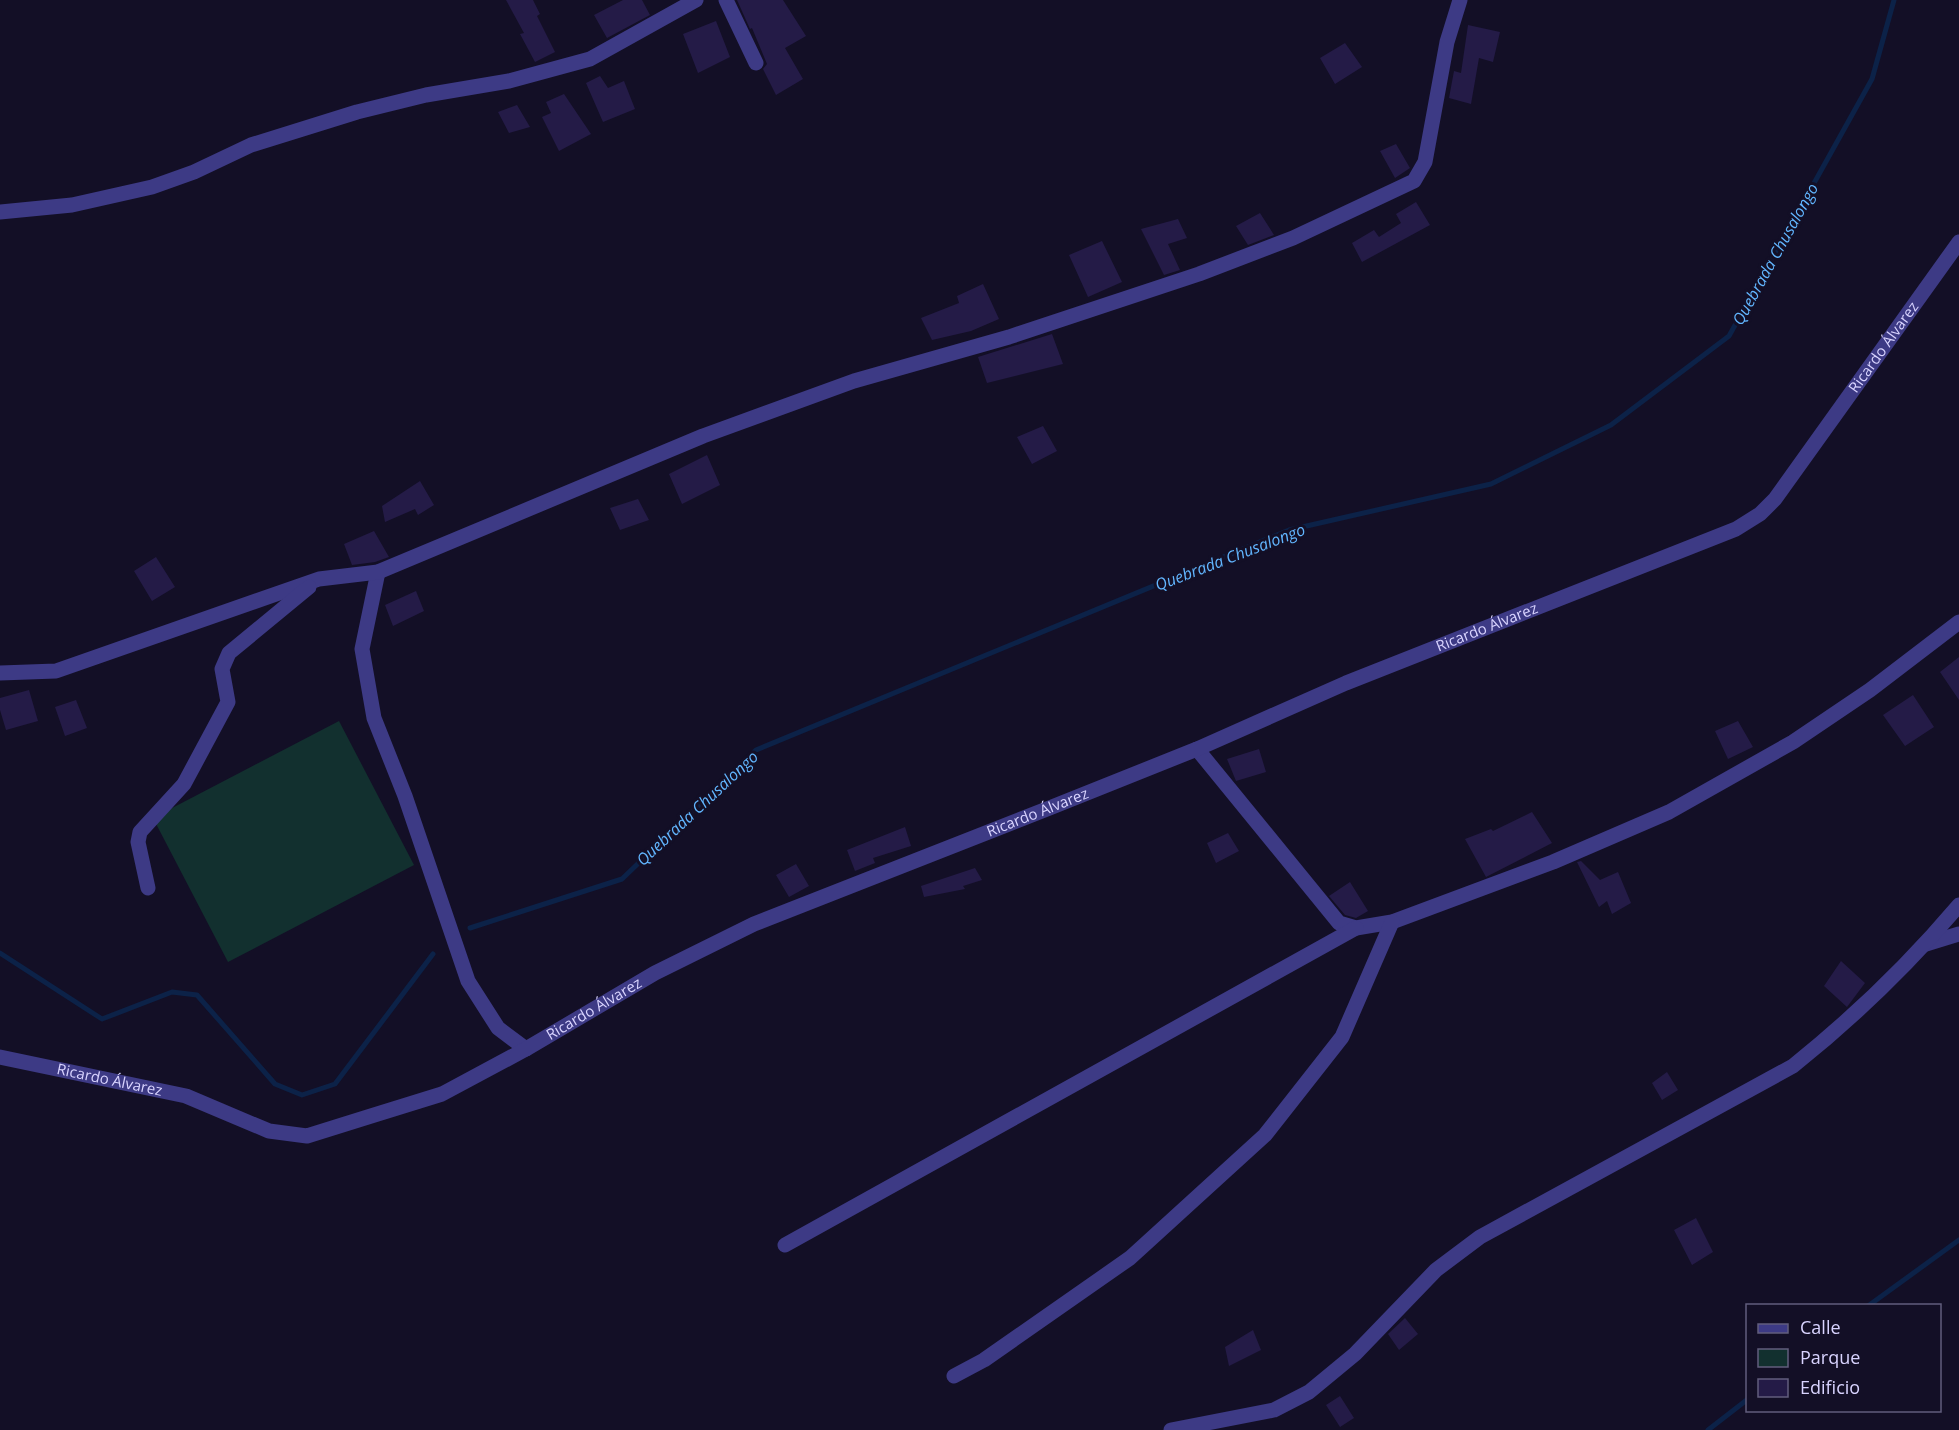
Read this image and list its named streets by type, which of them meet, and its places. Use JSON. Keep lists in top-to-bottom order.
{
  "streets": {
    "street": ["Ricardo Álvarez"]
  },
  "water": ["Quebrada Chusalongo"],
  "legend": ["Calle", "Parque", "Edificio"]
}
